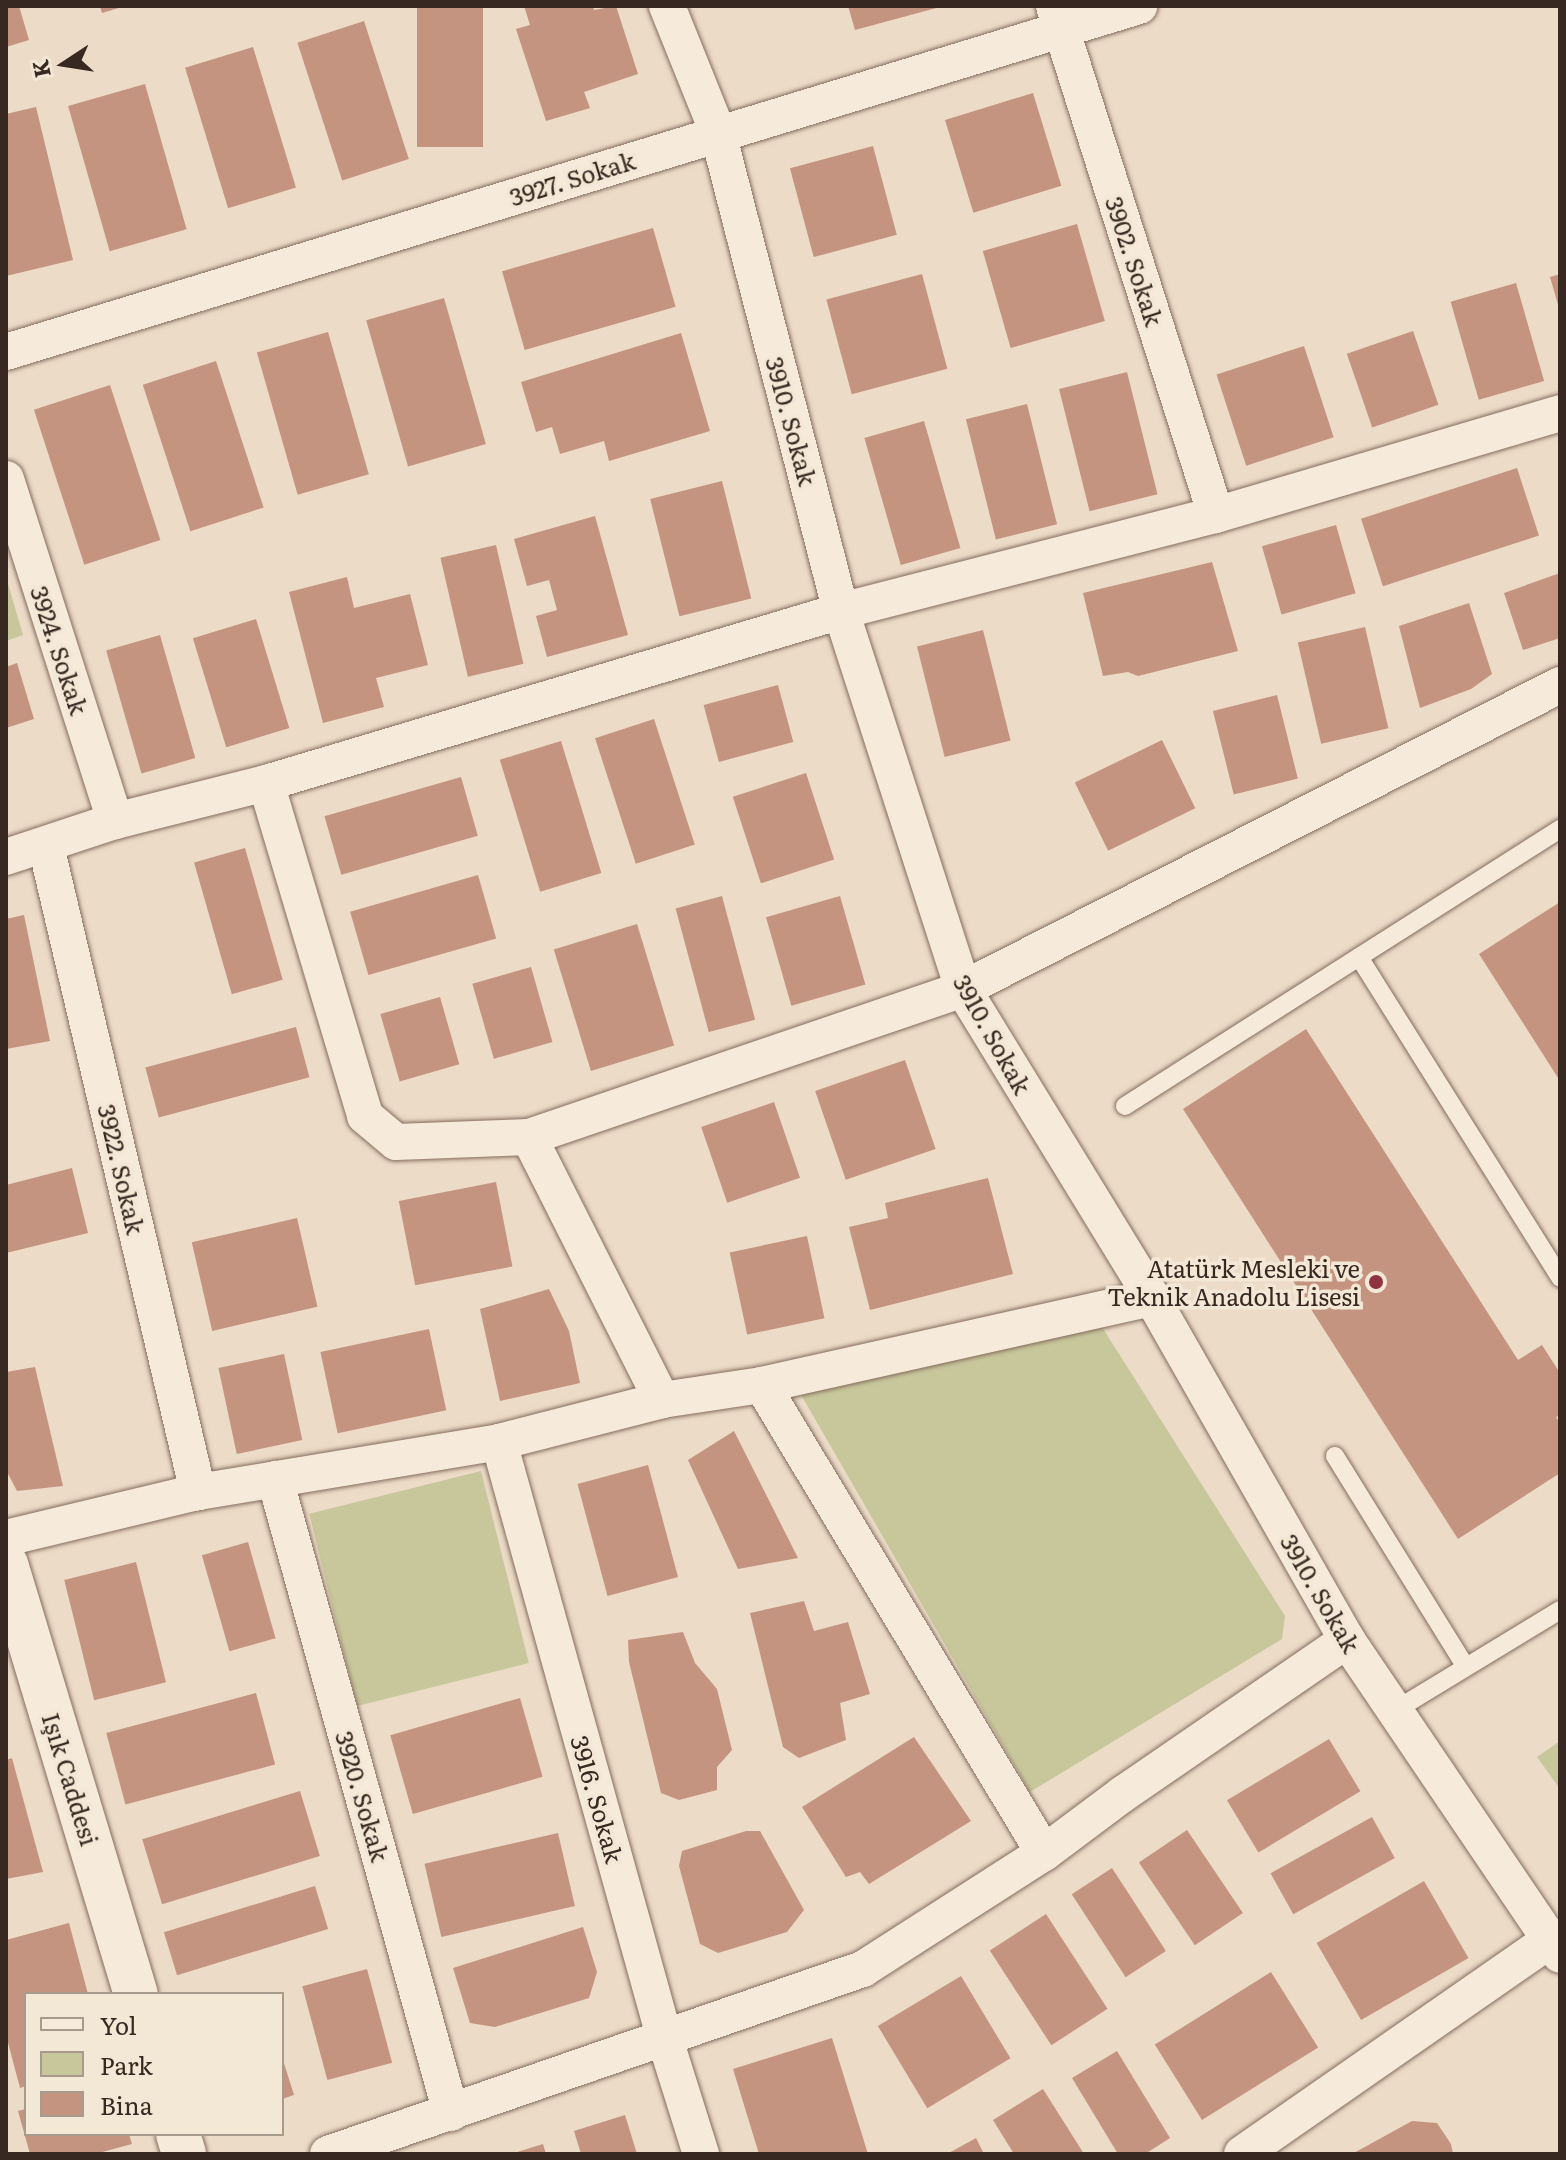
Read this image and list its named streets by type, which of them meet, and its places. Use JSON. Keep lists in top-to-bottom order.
{
  "streets": {
    "street": [
      "3927. Sokak",
      "3902. Sokak",
      "3910. Sokak",
      "3924. Sokak",
      "3922. Sokak",
      "Işık Caddesi",
      "3920. Sokak",
      "3916. Sokak"
    ]
  },
  "crossings": [
    ["3927. Sokak", "3902. Sokak"],
    ["3927. Sokak", "3910. Sokak"]
  ],
  "places": ["Atatürk Mesleki ve Teknik Anadolu Lisesi"],
  "legend": ["Yol", "Park", "Bina"],
  "north": "left"
}
